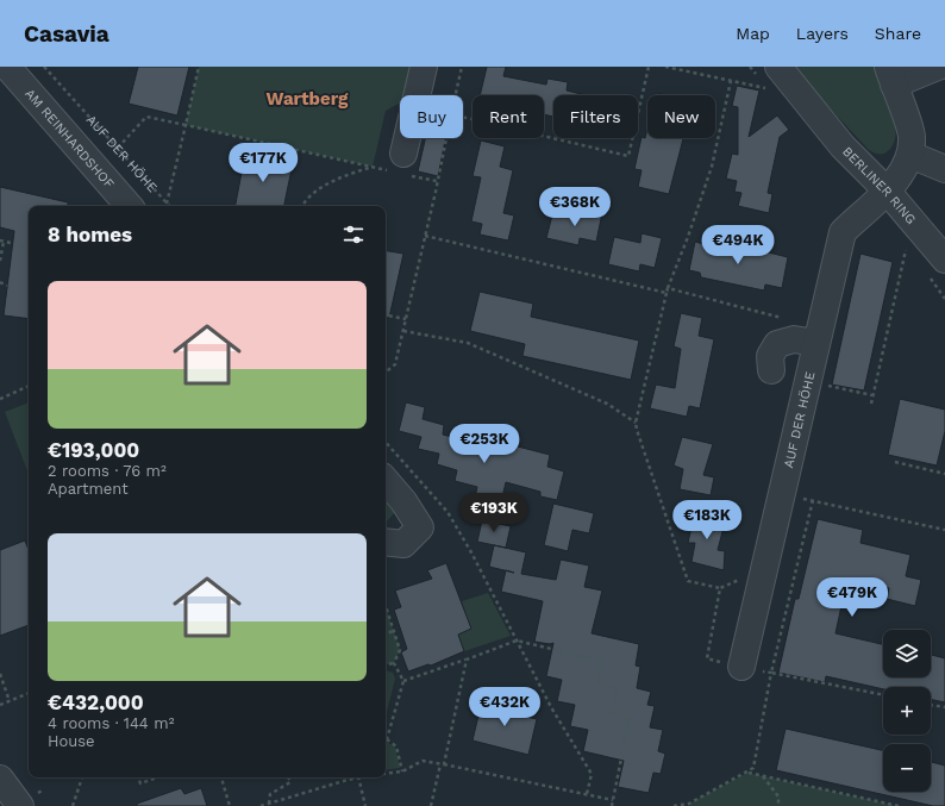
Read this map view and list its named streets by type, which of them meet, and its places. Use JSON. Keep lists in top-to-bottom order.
{
  "streets": {
    "street": ["AM REINHARDSHOF", "AUF DER HÖHE", "BERLINER RING"]
  },
  "crossings": [
    ["AUF DER HÖHE", "BERLINER RING"]
  ],
  "districts": ["Wartberg"],
  "page": {
    "header": "Casavia",
    "nav": ["Map", "Layers", "Share"],
    "chip": [
      "Buy",
      "Rent",
      "Filters",
      "New"
    ],
    "price": [
      "€177K",
      "€368K",
      "€494K",
      "€253K",
      "€193K",
      "€183K",
      "€479K",
      "€432K"
    ],
    "heading": "8 homes",
    "list": [
      {
        "name": "€193,000",
        "note": "2 rooms · 76 m² · Apartment"
      },
      {
        "name": "€432,000",
        "note": "4 rooms · 144 m² · House"
      }
    ],
    "map_buttons": ["+", "−"]
  }
}
